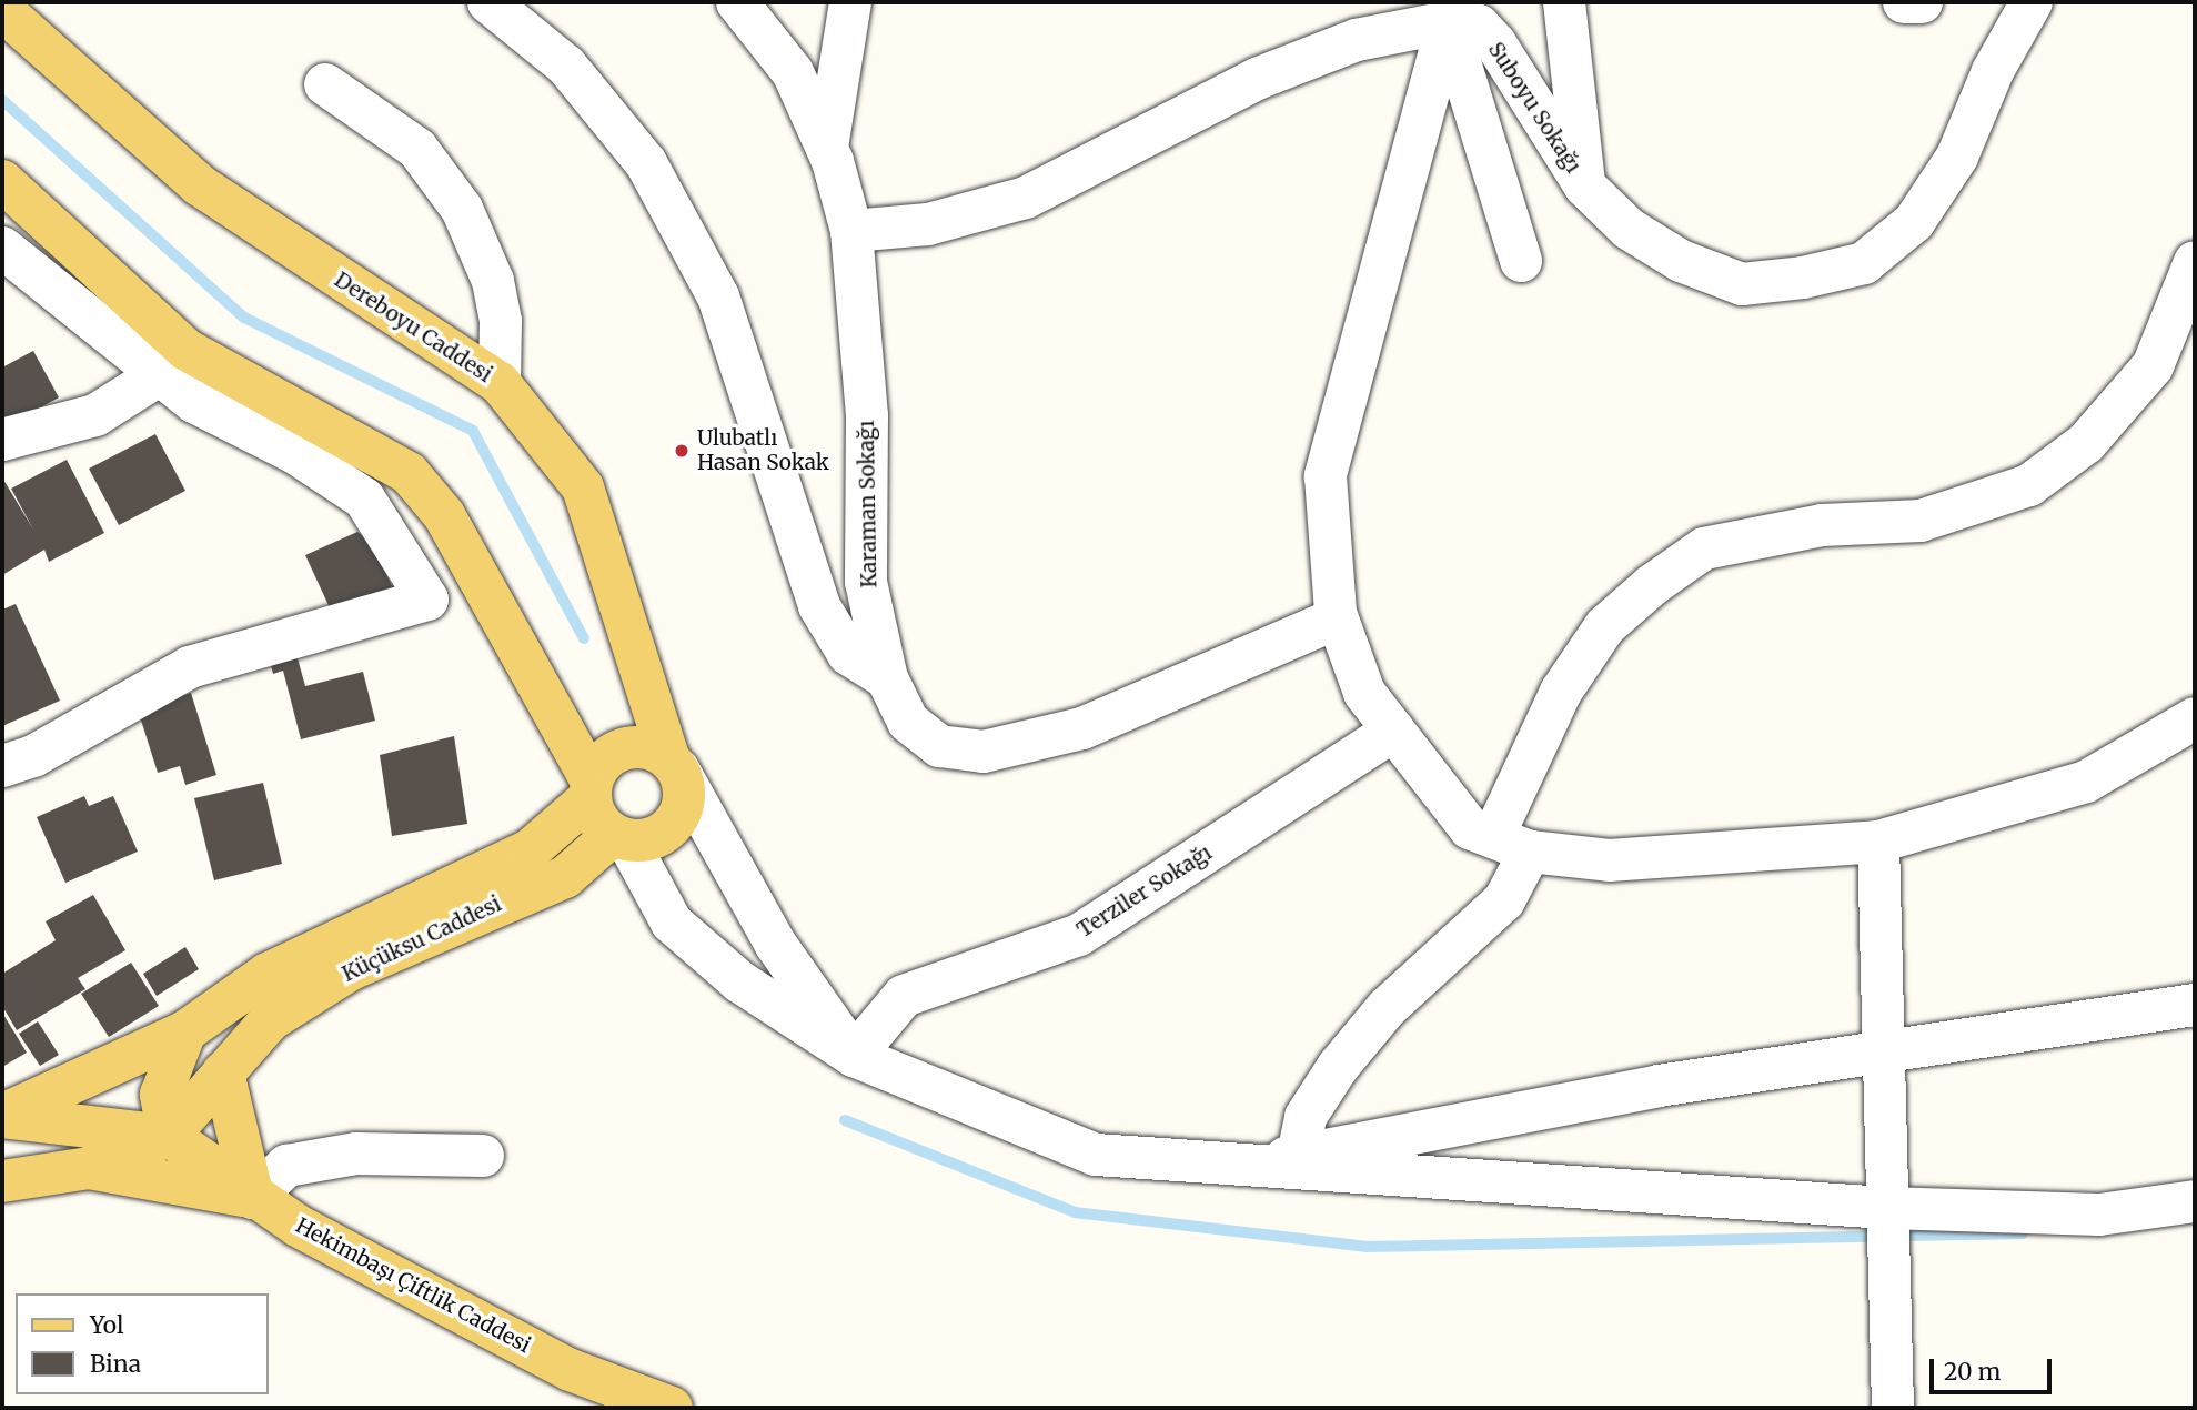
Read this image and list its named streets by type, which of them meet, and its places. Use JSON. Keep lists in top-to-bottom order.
{
  "streets": {
    "main road": ["Dereboyu Caddesi", "Küçüksu Caddesi", "Hekimbaşı Çiftlik Caddesi"],
    "street": ["Suboyu Sokağı", "Karaman Sokağı", "Terziler Sokağı"]
  },
  "crossings": [
    ["Suboyu Sokağı", "Karaman Sokağı"],
    ["Dereboyu Caddesi", "Küçüksu Caddesi"],
    ["Küçüksu Caddesi", "Hekimbaşı Çiftlik Caddesi"]
  ],
  "places": ["Ulubatlı Hasan Sokak"],
  "legend": ["Yol", "Bina"],
  "scale_bar": "20 m"
}
